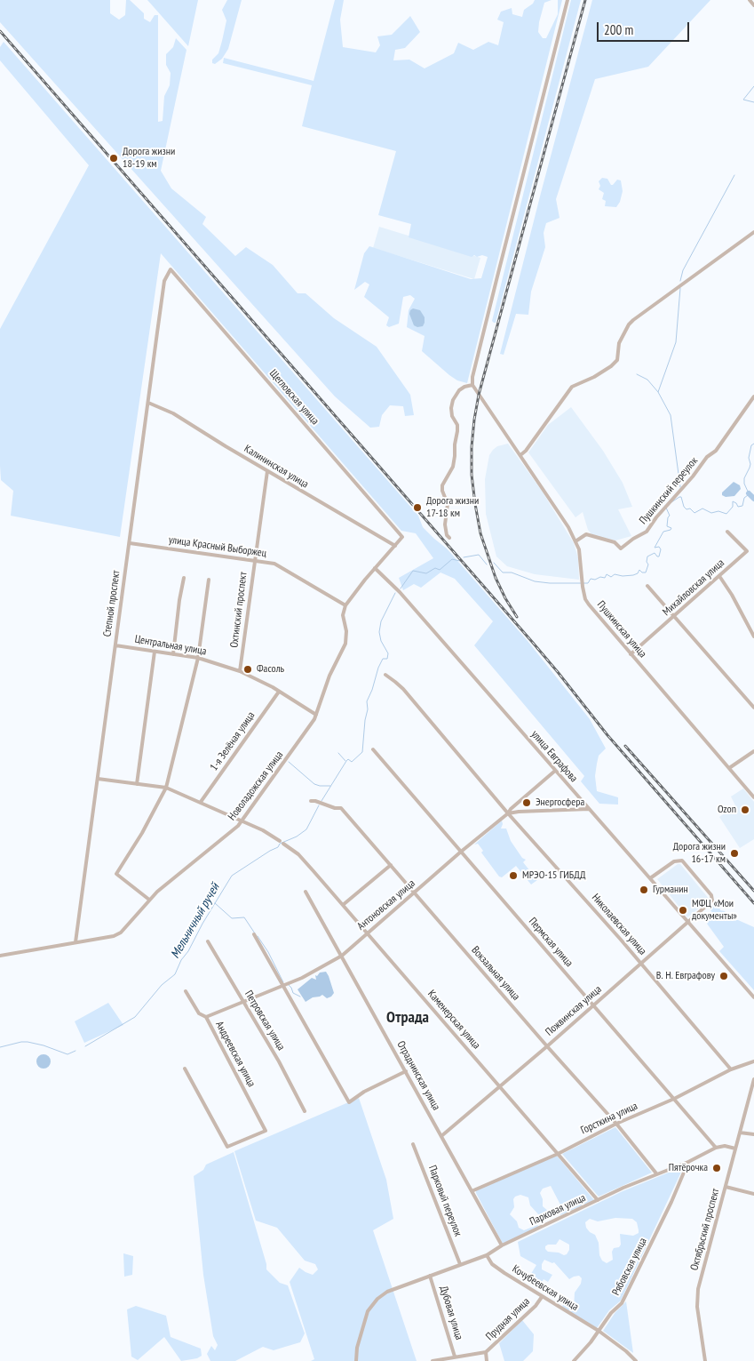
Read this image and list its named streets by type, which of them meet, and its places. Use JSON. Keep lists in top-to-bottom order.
{
  "streets": {
    "street": [
      "Щегловская улица",
      "Калининская улица",
      "Пушкинский переулок",
      "улица Красный Выборжец",
      "Михайловская улица",
      "Степной проспект",
      "Охтинский проспект",
      "Пушкинская улица",
      "Центральная улица",
      "1-я Зелёная улица",
      "улица Евграфова",
      "Новоладожская улица",
      "Антоновская улица",
      "Николаевская улица",
      "Пермская улица",
      "Вокзальная улица",
      "Пожвинская улица",
      "Каменерская улица",
      "Петровская улица",
      "Андреевская улица",
      "Отраднинская улица",
      "Горсткина улица",
      "Парковый переулок",
      "Парковая улица",
      "Октябрьский проспект",
      "Рябовская улица",
      "Кочубеевская улица",
      "Дубовая улица",
      "Прудная улица"
    ]
  },
  "crossings": [
    ["Щегловская улица", "Калининская улица"],
    ["Щегловская улица", "Степной проспект"],
    ["Калининская улица", "Степной проспект"],
    ["Калининская улица", "Охтинский проспект"],
    ["Пушкинский переулок", "Пушкинская улица"],
    ["улица Красный Выборжец", "Степной проспект"],
    ["улица Красный Выборжец", "Охтинский проспект"],
    ["улица Красный Выборжец", "Новоладожская улица"],
    ["Михайловская улица", "Пушкинская улица"],
    ["Степной проспект", "Центральная улица"],
    ["Степной проспект", "Новоладожская улица"],
    ["Охтинский проспект", "Центральная улица"],
    ["Центральная улица", "1-я Зелёная улица"],
    ["Центральная улица", "Новоладожская улица"],
    ["улица Евграфова", "Антоновская улица"],
    ["улица Евграфова", "Пожвинская улица"],
    ["Новоладожская улица", "Каменерская улица"],
    ["Антоновская улица", "Николаевская улица"],
    ["Антоновская улица", "Пермская улица"],
    ["Антоновская улица", "Вокзальная улица"],
    ["Антоновская улица", "Каменерская улица"],
    ["Антоновская улица", "Петровская улица"],
    ["Антоновская улица", "Андреевская улица"],
    ["Антоновская улица", "Отраднинская улица"],
    ["Николаевская улица", "Пожвинская улица"],
    ["Николаевская улица", "Горсткина улица"],
    ["Пермская улица", "Пожвинская улица"],
    ["Пермская улица", "Горсткина улица"],
    ["Пермская улица", "Парковая улица"],
    ["Вокзальная улица", "Пожвинская улица"],
    ["Вокзальная улица", "Горсткина улица"],
    ["Вокзальная улица", "Парковая улица"],
    ["Пожвинская улица", "Каменерская улица"],
    ["Пожвинская улица", "Отраднинская улица"],
    ["Каменерская улица", "Горсткина улица"],
    ["Каменерская улица", "Парковая улица"],
    ["Отраднинская улица", "Горсткина улица"],
    ["Отраднинская улица", "Парковая улица"],
    ["Парковый переулок", "Парковая улица"],
    ["Парковая улица", "Рябовская улица"],
    ["Парковая улица", "Кочубеевская улица"],
    ["Парковая улица", "Дубовая улица"],
    ["Рябовская улица", "Кочубеевская улица"],
    ["Кочубеевская улица", "Прудная улица"],
    ["Дубовая улица", "Прудная улица"]
  ],
  "districts": ["Отрада"],
  "water": ["Мельничный ручей"],
  "places": [
    "Дорога жизни 18-19 км",
    "Дорога жизни 17-18 км",
    "Фасоль",
    "Энергосфера",
    "Ozon",
    "Дорога жизни 16-17 км",
    "МРЭО-15 ГИБДД",
    "Гурманин",
    "МФЦ «Мои документы»",
    "В. Н. Евграфову",
    "Пятёрочка"
  ],
  "scale_bar": "200 m"
}
